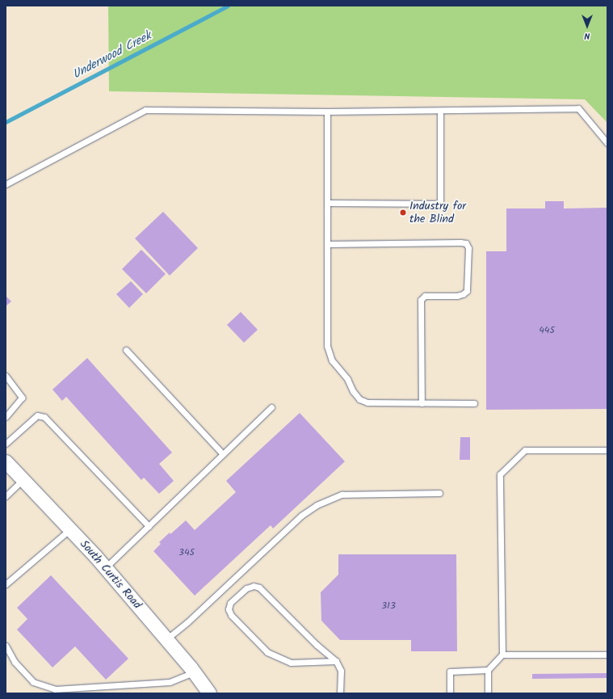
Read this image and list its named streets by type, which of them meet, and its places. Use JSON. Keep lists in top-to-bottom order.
{
  "streets": {
    "street": ["South Curtis Road"]
  },
  "water": ["Underwood Creek"],
  "places": ["Industry for the Blind"],
  "house_numbers": ["445", "345", "313"],
  "north": "bottom"
}
